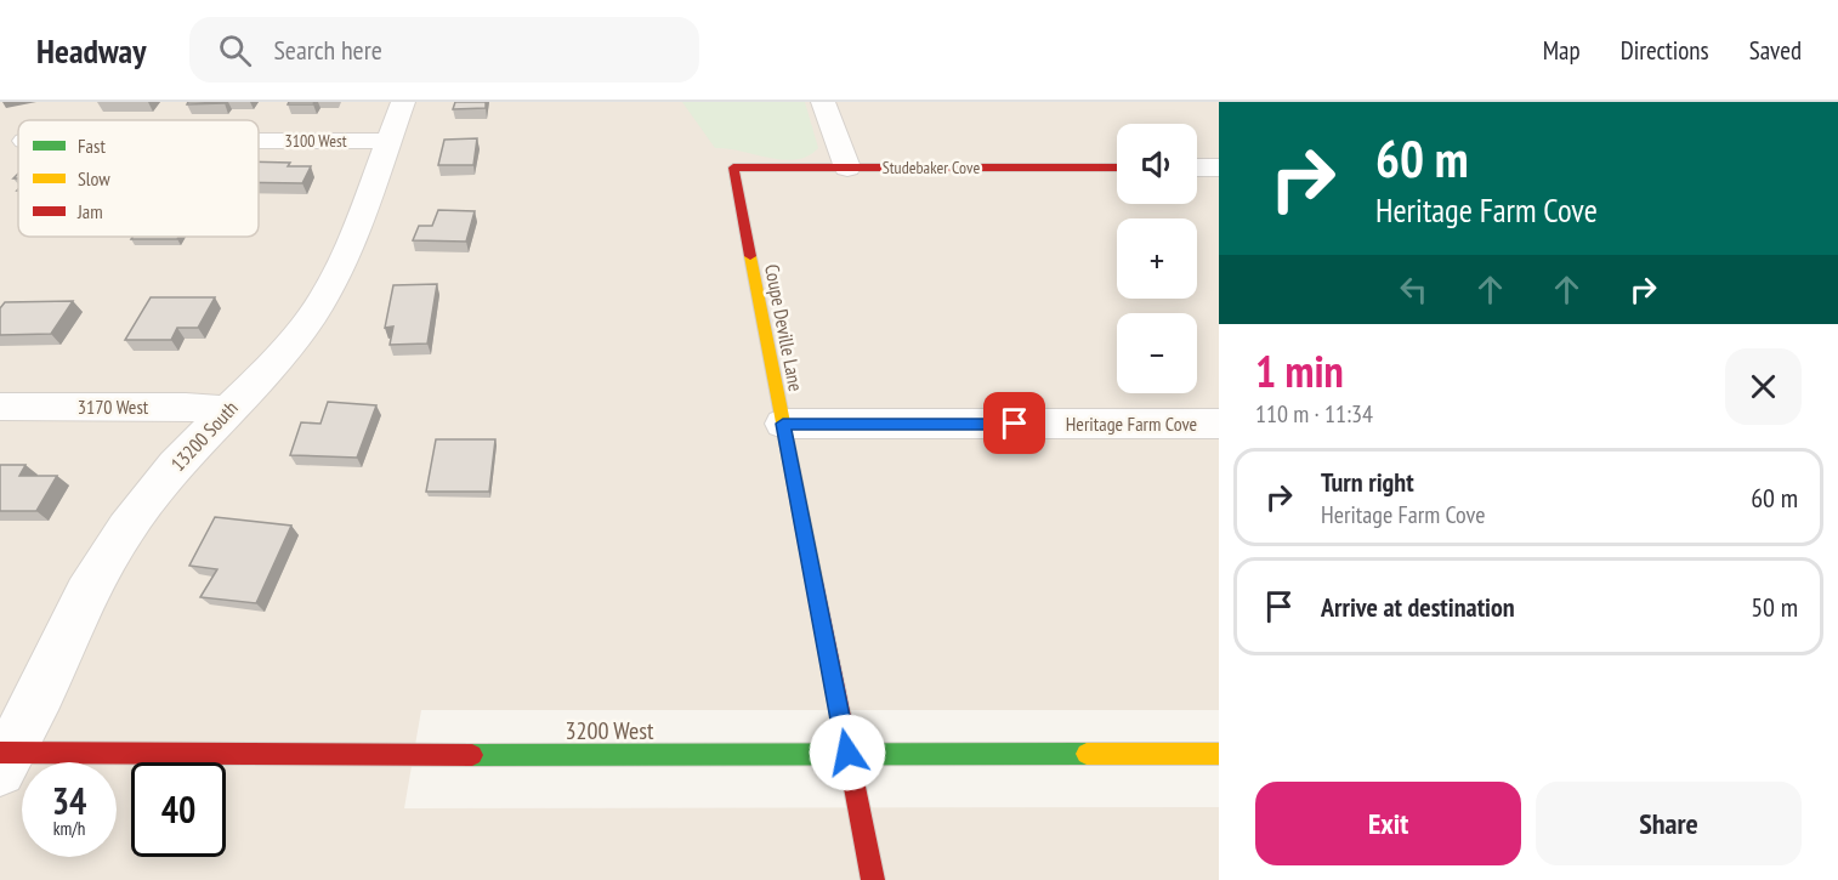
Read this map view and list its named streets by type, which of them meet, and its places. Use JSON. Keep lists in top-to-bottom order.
{
  "streets": {
    "street": [
      "3100 West",
      "Studebaker Cove",
      "Coupe Deville Lane",
      "3170 West",
      "Heritage Farm Cove",
      "13200 South",
      "3200 West"
    ]
  },
  "crossings": [
    ["3100 West", "13200 South"],
    ["Studebaker Cove", "Coupe Deville Lane"],
    ["Coupe Deville Lane", "Heritage Farm Cove"],
    ["Coupe Deville Lane", "3200 West"],
    ["3170 West", "13200 South"],
    ["13200 South", "3200 West"]
  ],
  "legend": ["Fast", "Slow", "Jam"],
  "page": {
    "header": "Headway",
    "search": "Search here",
    "nav": ["Map", "Directions", "Saved"],
    "turn": ["60 m", "Heritage Farm Cove"],
    "map_buttons": ["+", "−"],
    "heading": ["1 min", "110 m · 11:34"],
    "list": [
      {
        "name": "Turn right",
        "note": "Heritage Farm Cove",
        "value": "60 m"
      },
      {
        "name": "Arrive at destination",
        "value": "50 m"
      }
    ],
    "speed": "34 km/h",
    "limit": "40",
    "buttons": ["Exit", "Share"]
  }
}
